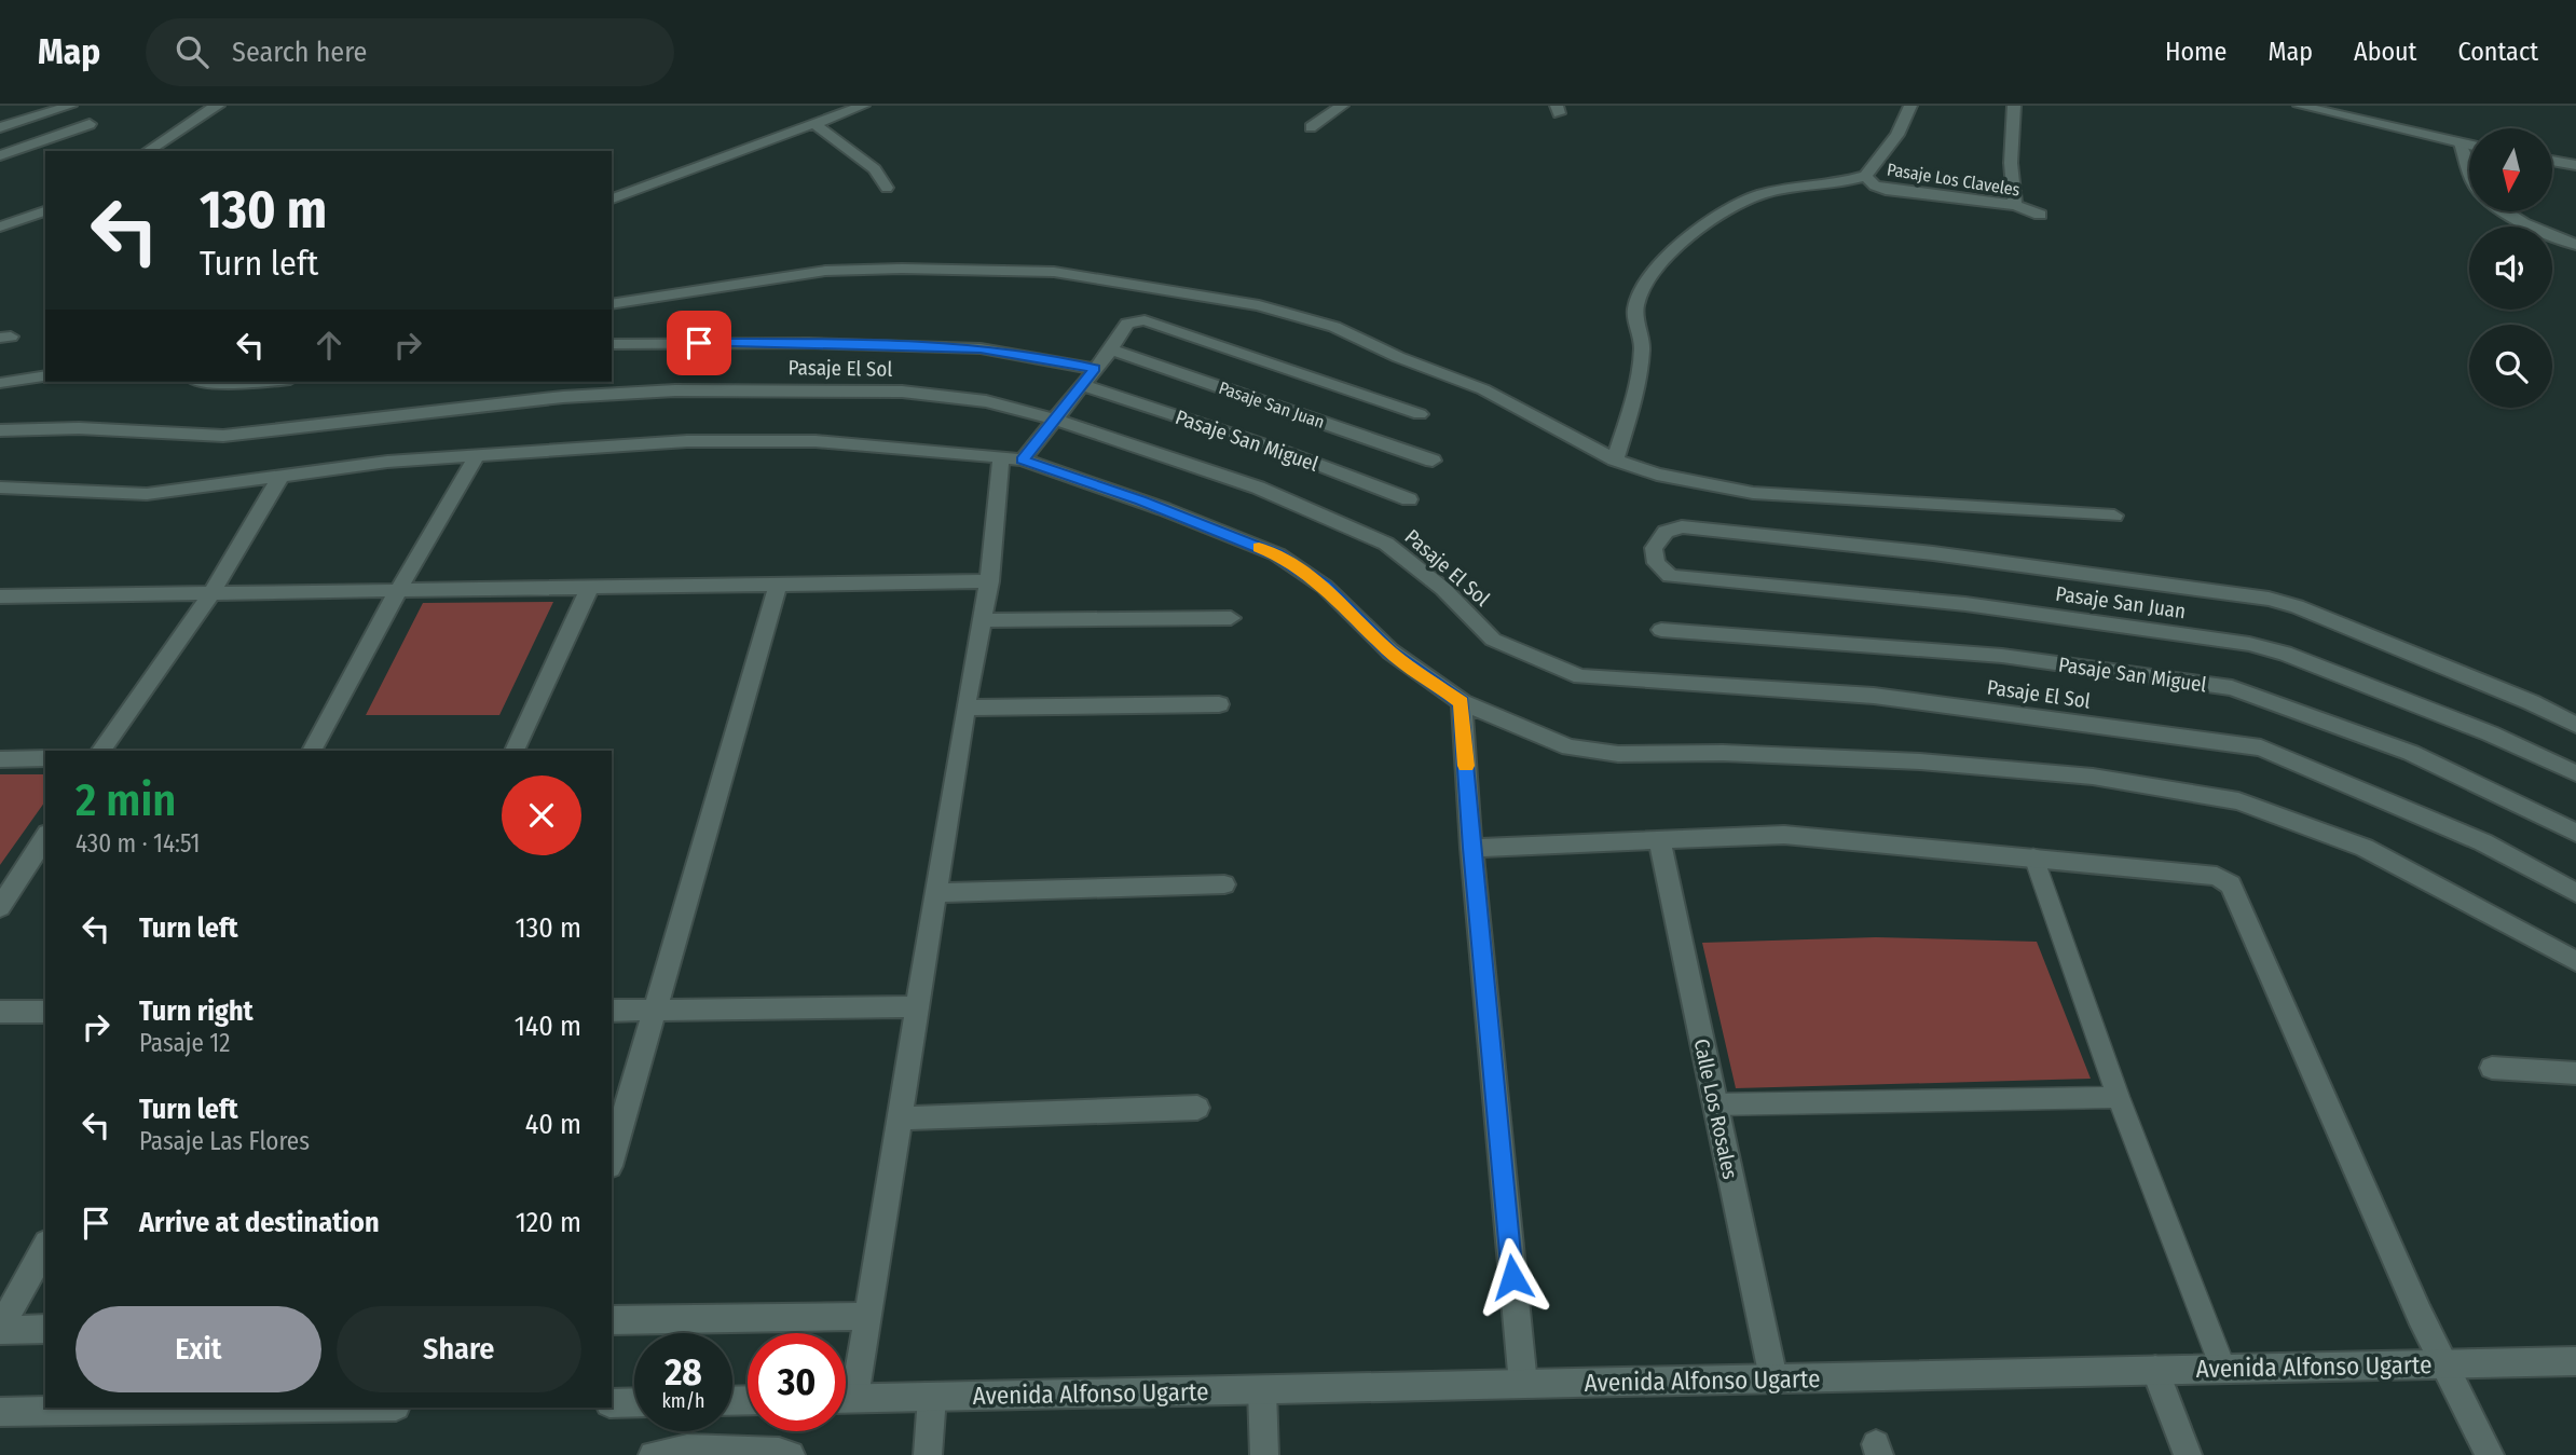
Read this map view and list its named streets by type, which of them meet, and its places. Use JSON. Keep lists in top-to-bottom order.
{
  "streets": {
    "street": [
      "Pasaje Los Claveles",
      "Pasaje El Sol",
      "Pasaje San Juan",
      "Pasaje San Miguel",
      "Calle Los Rosales",
      "Avenida Alfonso Ugarte"
    ]
  },
  "crossings": [
    ["Calle Los Rosales", "Avenida Alfonso Ugarte"]
  ],
  "north": "bottom",
  "page": {
    "header": "Map",
    "search": "Search here",
    "nav": [
      "Home",
      "Map",
      "About",
      "Contact"
    ],
    "turn": ["130 m", "Turn left"],
    "heading": ["2 min", "430 m · 14:51"],
    "list": [
      {
        "name": "Turn left",
        "value": "130 m"
      },
      {
        "name": "Turn right",
        "note": "Pasaje 12",
        "value": "140 m"
      },
      {
        "name": "Turn left",
        "note": "Pasaje Las Flores",
        "value": "40 m"
      },
      {
        "name": "Arrive at destination",
        "value": "120 m"
      }
    ],
    "buttons": ["Exit", "Share"],
    "speed": "28 km/h",
    "limit": "30"
  }
}
